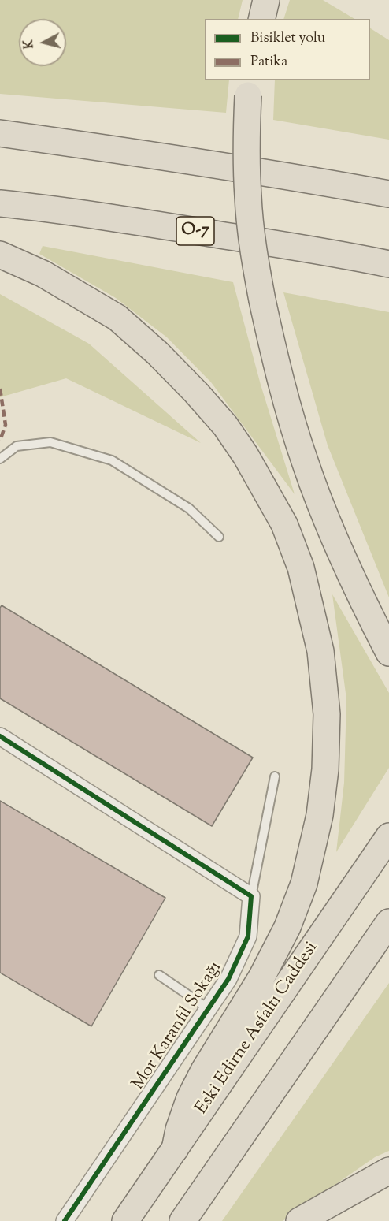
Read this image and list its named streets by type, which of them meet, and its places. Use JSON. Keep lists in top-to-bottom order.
{
  "streets": {
    "highway": ["O-7", "Eski Edirne Asfaltı Caddesi"],
    "street": ["Mor Karanfil Sokağı"]
  },
  "legend": ["Bisiklet yolu", "Patika"],
  "north": "left"
}
